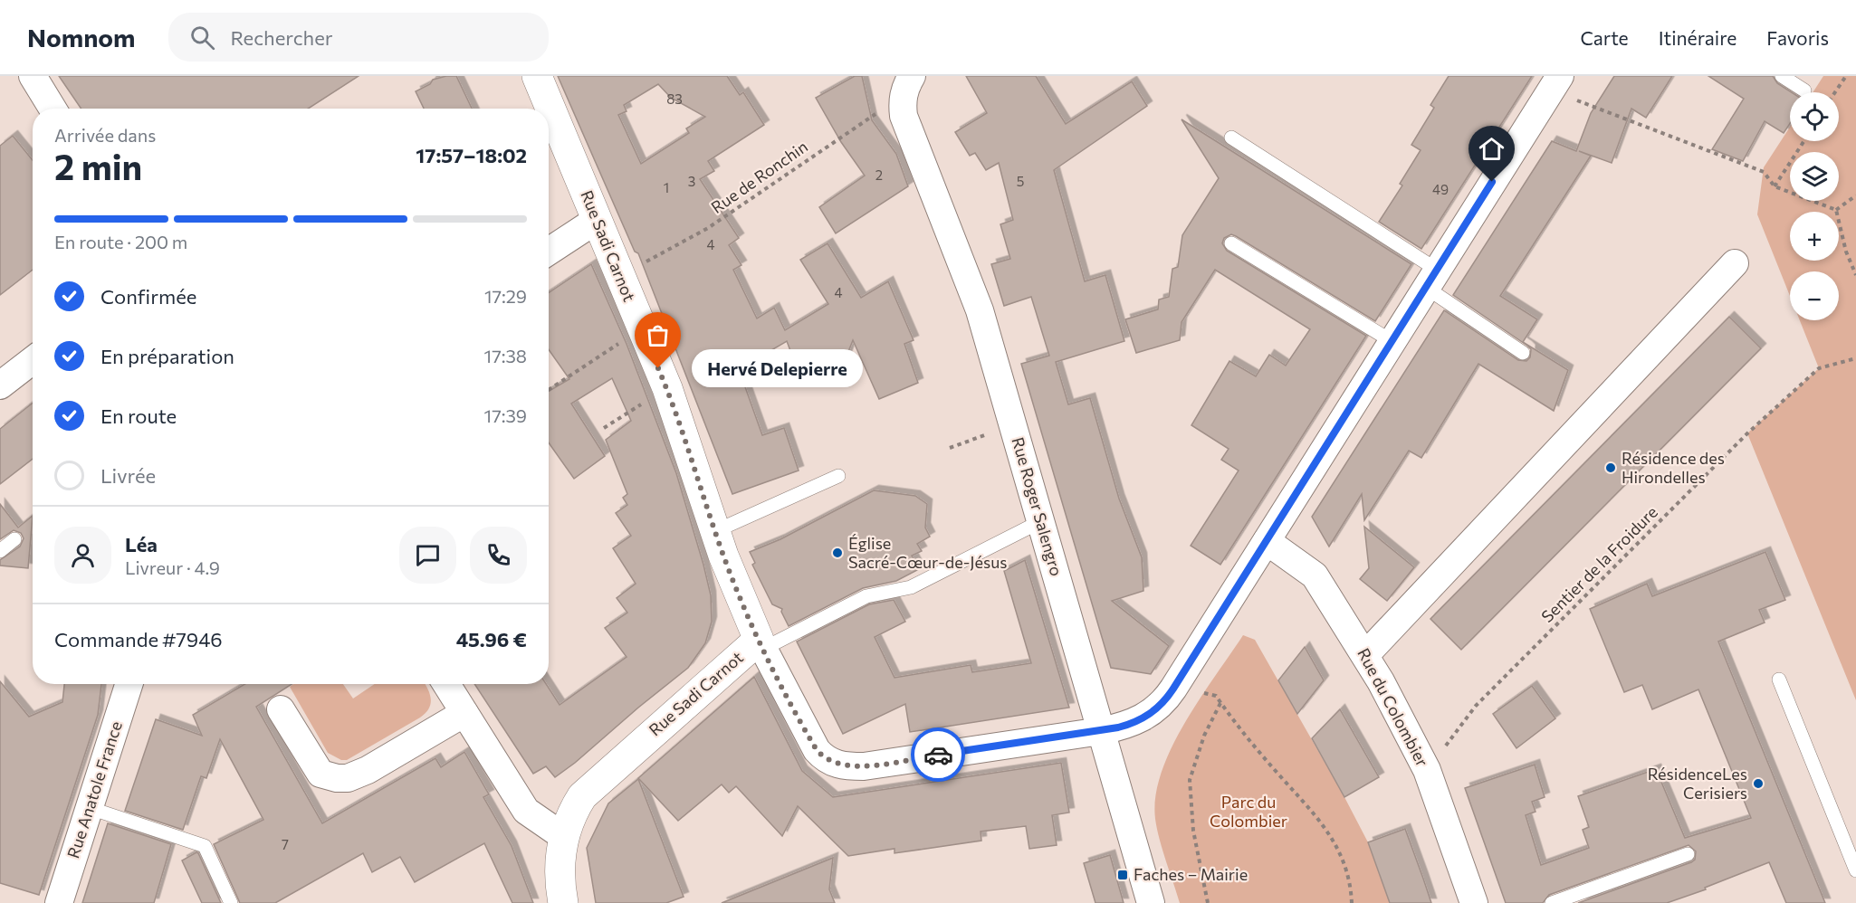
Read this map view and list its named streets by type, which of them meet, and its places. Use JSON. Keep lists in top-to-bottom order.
{
  "streets": {
    "street": [
      "Rue Sadi Carnot",
      "Rue Roger Salengro",
      "Rue du Colombier",
      "Rue Anatole France"
    ],
    "path": ["Rue de Ronchin", "Sentier de la Froidure"]
  },
  "crossings": [
    ["Rue de Ronchin", "Rue Sadi Carnot"],
    ["Rue de Ronchin", "Rue Roger Salengro"],
    ["Sentier de la Froidure", "Rue du Colombier"]
  ],
  "parks": ["Parc du Colombier"],
  "places": {
    "other": [
      "Hervé Delepierre",
      "Résidence des Hirondelles",
      "Église Sacré-Cœur-de-Jésus",
      "RésidenceLes Cerisiers"
    ],
    "transit": ["Faches – Mairie"]
  },
  "house_numbers": [
    "83",
    "2",
    "3",
    "5",
    "1",
    "49",
    "4",
    "4",
    "7"
  ],
  "page": {
    "header": "Nomnom",
    "search": "Rechercher",
    "nav": ["Carte", "Itinéraire", "Favoris"],
    "map_buttons": ["+", "−"],
    "heading": ["2 min", "Arrivée dans", "17:57–18:02"],
    "panel": [
      "Léa",
      "Livreur · 4.9",
      "Commande #7946",
      "45.96 €"
    ],
    "bar": "En route · 200 m",
    "list": [
      ["Confirmée", "17:29"],
      ["En préparation", "17:38"],
      ["En route", "17:39"],
      "Livrée"
    ],
    "bubble": "Hervé Delepierre"
  }
}
